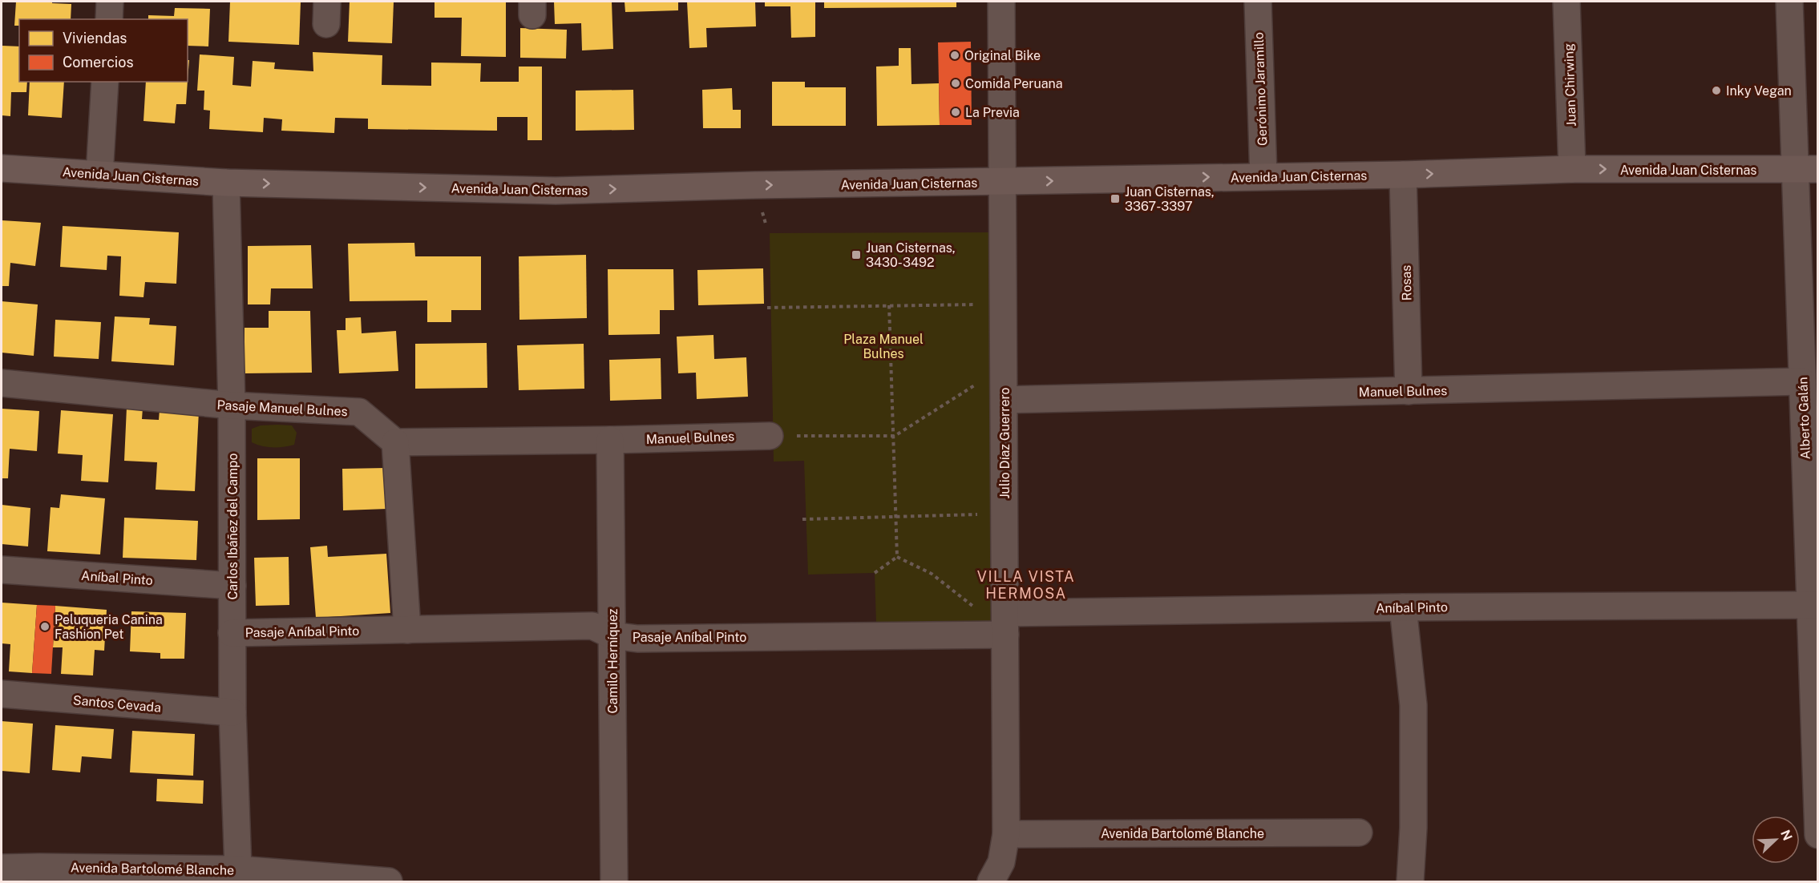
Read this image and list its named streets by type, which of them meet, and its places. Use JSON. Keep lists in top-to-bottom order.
{
  "streets": {
    "main road": ["Avenida Juan Cisternas"],
    "street": [
      "Juan Chirwing",
      "Gerónimo Jaramillo",
      "Rosas",
      "Manuel Bulnes",
      "Pasaje Manuel Bulnes",
      "Alberto Galán",
      "Julio Díaz Guerrero",
      "Carlos Ibáñez del Campo",
      "Aníbal Pinto",
      "Pasaje Aníbal Pinto",
      "Camilo Herníquez",
      "Santos Cevada",
      "Avenida Bartolomé Blanche"
    ]
  },
  "crossings": [
    ["Juan Chirwing", "Avenida Juan Cisternas"],
    ["Gerónimo Jaramillo", "Avenida Juan Cisternas"],
    ["Avenida Juan Cisternas", "Rosas"],
    ["Avenida Juan Cisternas", "Alberto Galán"],
    ["Avenida Juan Cisternas", "Julio Díaz Guerrero"],
    ["Avenida Juan Cisternas", "Carlos Ibáñez del Campo"],
    ["Rosas", "Manuel Bulnes"],
    ["Manuel Bulnes", "Alberto Galán"],
    ["Manuel Bulnes", "Julio Díaz Guerrero"],
    ["Manuel Bulnes", "Camilo Herníquez"],
    ["Pasaje Manuel Bulnes", "Carlos Ibáñez del Campo"],
    ["Alberto Galán", "Aníbal Pinto"],
    ["Julio Díaz Guerrero", "Aníbal Pinto"],
    ["Julio Díaz Guerrero", "Pasaje Aníbal Pinto"],
    ["Julio Díaz Guerrero", "Avenida Bartolomé Blanche"],
    ["Carlos Ibáñez del Campo", "Aníbal Pinto"],
    ["Carlos Ibáñez del Campo", "Pasaje Aníbal Pinto"],
    ["Carlos Ibáñez del Campo", "Santos Cevada"],
    ["Carlos Ibáñez del Campo", "Avenida Bartolomé Blanche"],
    ["Aníbal Pinto", "Pasaje Aníbal Pinto"],
    ["Pasaje Aníbal Pinto", "Camilo Herníquez"]
  ],
  "one_way": ["Avenida Juan Cisternas"],
  "districts": ["VILLA VISTA HERMOSA"],
  "parks": ["Plaza Manuel Bulnes"],
  "places": {
    "other": [
      "Original Bike",
      "Comida Peruana",
      "Inky Vegan",
      "La Previa",
      "Peluqueria Canina Fashion Pet"
    ],
    "transit": ["Juan Cisternas, 3367-3397", "Juan Cisternas, 3430-3492"]
  },
  "legend": ["Viviendas", "Comercios"],
  "north": "top right"
}
